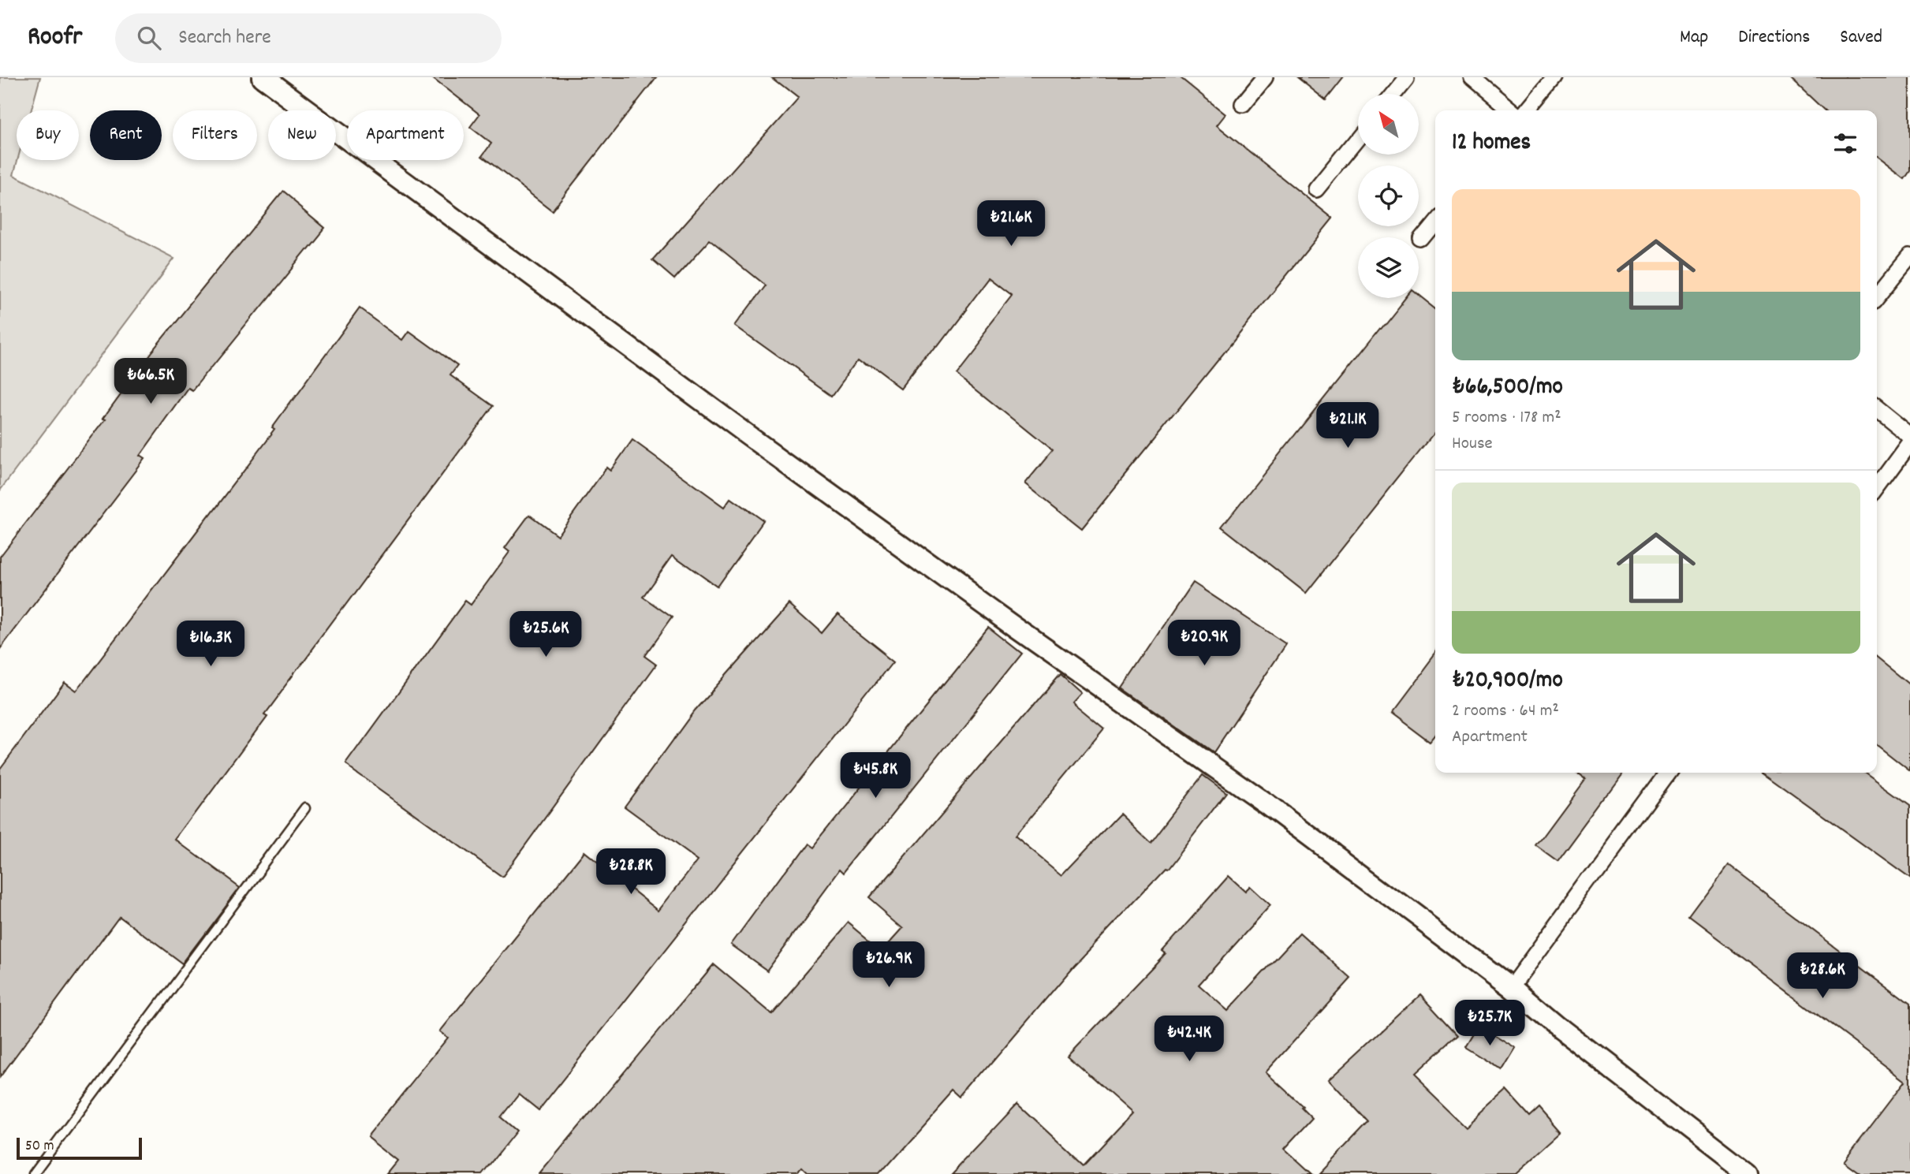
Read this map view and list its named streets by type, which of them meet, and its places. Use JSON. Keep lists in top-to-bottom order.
{
  "scale_bar": "50 m",
  "north": "top left",
  "page": {
    "header": "Roofr",
    "search": "Search here",
    "nav": ["Map", "Directions", "Saved"],
    "chip": [
      "Buy",
      "Rent",
      "Filters",
      "New",
      "Apartment"
    ],
    "heading": "12 homes",
    "list": [
      {
        "name": "₺66,500/mo",
        "note": "5 rooms · 178 m² · House"
      },
      {
        "name": "₺20,900/mo",
        "note": "2 rooms · 64 m² · Apartment"
      }
    ],
    "price": [
      "₺21.6K",
      "₺66.5K",
      "₺21.1K",
      "₺25.6K",
      "₺20.9K",
      "₺16.3K",
      "₺45.8K",
      "₺28.8K",
      "₺26.9K",
      "₺28.6K",
      "₺25.7K",
      "₺42.4K"
    ],
    "scale": "50 m"
  }
}
